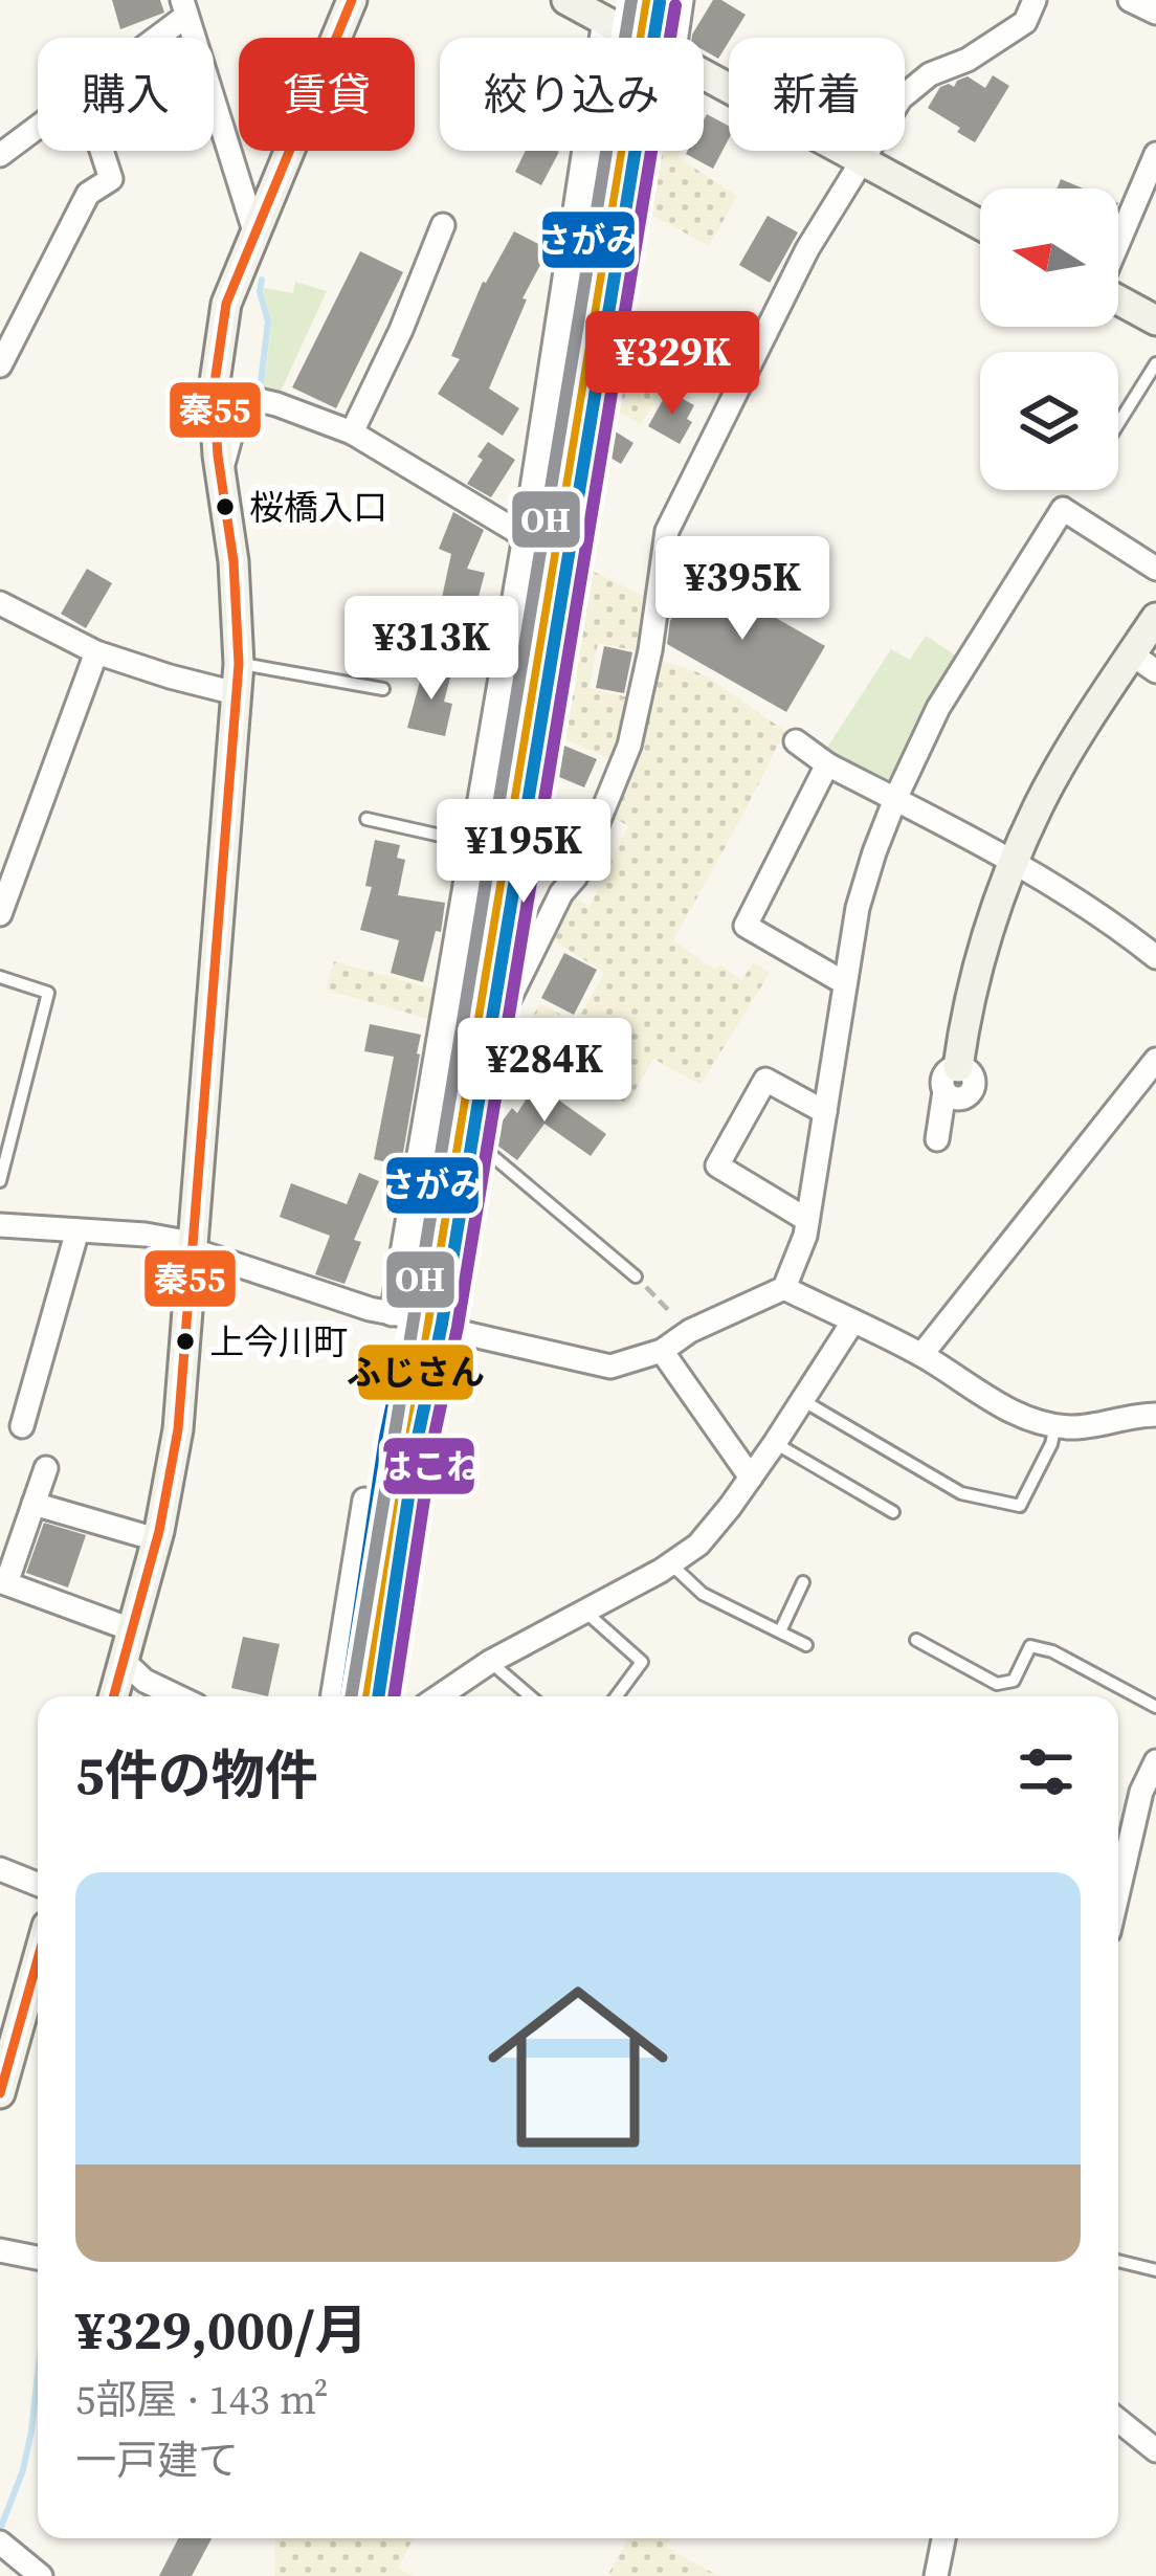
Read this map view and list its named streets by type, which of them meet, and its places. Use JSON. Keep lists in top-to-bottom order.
{
  "places": ["桜橋入口", "上今川町"],
  "lines": [
    "transit line OH",
    "transit line さがみ",
    "transit line ふじさん",
    "transit line 秦55",
    "transit line はこね"
  ],
  "north": "left",
  "page": {
    "chip": [
      "購入",
      "賃貸",
      "絞り込み",
      "新着"
    ],
    "price": [
      "¥329K",
      "¥395K",
      "¥313K",
      "¥195K",
      "¥284K"
    ],
    "heading": "5件の物件",
    "list": [
      {
        "name": "¥329,000/月",
        "note": "5部屋 · 143 m² · 一戸建て"
      }
    ]
  }
}
